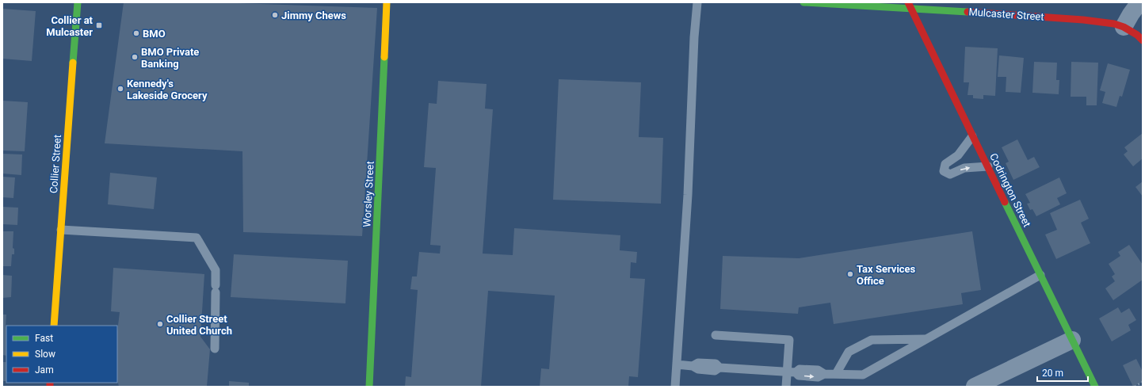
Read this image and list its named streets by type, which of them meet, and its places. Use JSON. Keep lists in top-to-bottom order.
{
  "streets": {
    "street": [
      "Mulcaster Street",
      "Collier Street",
      "Codrington Street",
      "Worsley Street"
    ]
  },
  "crossings": [
    ["Mulcaster Street", "Codrington Street"]
  ],
  "places": {
    "other": [
      "Jimmy Chews",
      "BMO",
      "BMO Private Banking",
      "Kennedy's Lakeside Grocery",
      "Tax Services Office",
      "Collier Street United Church"
    ],
    "transit": ["Collier at Mulcaster"]
  },
  "legend": ["Fast", "Slow", "Jam"],
  "scale_bar": "20 m"
}
